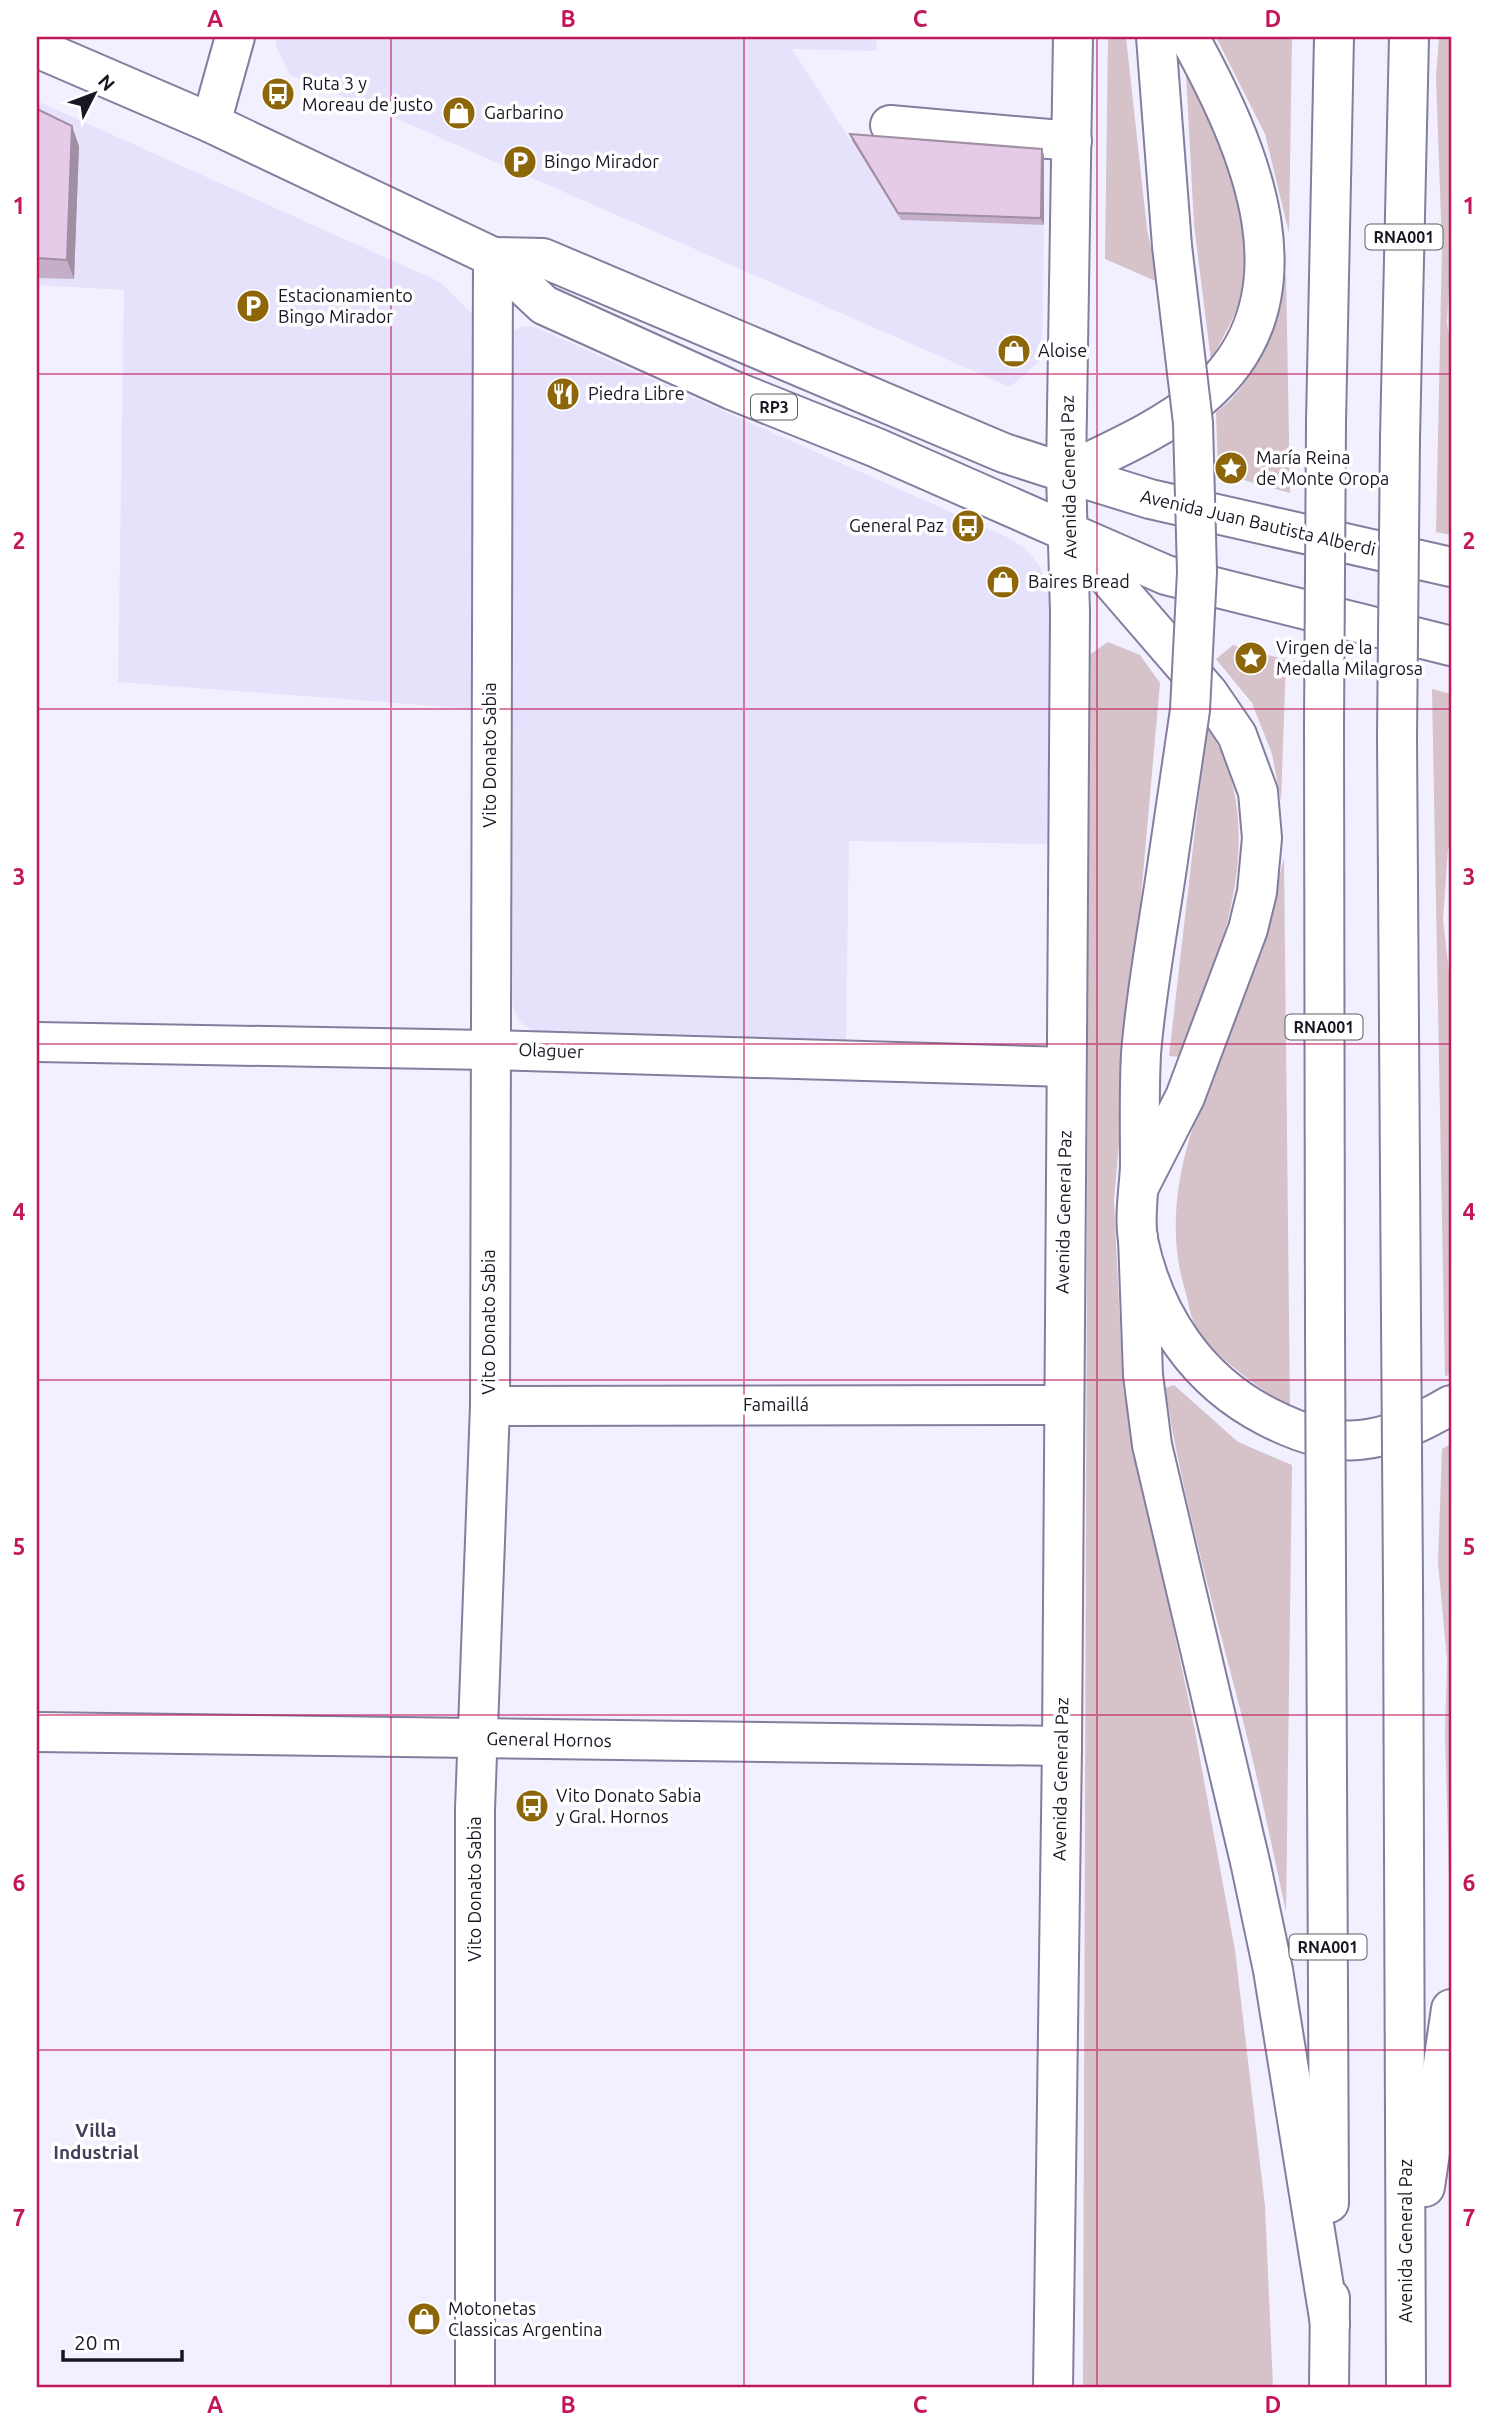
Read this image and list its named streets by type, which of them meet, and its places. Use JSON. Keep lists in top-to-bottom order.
{
  "streets": {
    "main road": [
      "RNA001",
      "RP3",
      "Avenida General Paz",
      "Avenida Juan Bautista Alberdi",
      "Vito Donato Sabia",
      "Olaguer",
      "Famaillá",
      "General Hornos"
    ]
  },
  "crossings": [
    ["RP3", "Avenida General Paz"],
    ["RP3", "Avenida Juan Bautista Alberdi"],
    ["RP3", "Vito Donato Sabia"],
    ["Avenida General Paz", "Avenida Juan Bautista Alberdi"],
    ["Avenida General Paz", "Olaguer"],
    ["Avenida General Paz", "Famaillá"],
    ["Avenida General Paz", "General Hornos"],
    ["Vito Donato Sabia", "Olaguer"],
    ["Vito Donato Sabia", "Famaillá"],
    ["Vito Donato Sabia", "General Hornos"]
  ],
  "districts": ["Villa Industrial"],
  "places": {
    "bus stop": ["Ruta 3 y Moreau de justo", "General Paz", "Vito Donato Sabia y Gral. Hornos"],
    "shop": [
      "Garbarino",
      "Aloise",
      "Baires Bread",
      "Motonetas Classicas Argentina"
    ],
    "parking": ["Bingo Mirador", "Estacionamiento Bingo Mirador"],
    "restaurant": ["Piedra Libre"],
    "place": ["María Reina de Monte Oropa", "Virgen de la Medalla Milagrosa"]
  },
  "scale_bar": "20 m",
  "north": "top right",
  "grid": {
    "columns": [
      "A",
      "B",
      "C",
      "D"
    ],
    "rows": [
      "1",
      "2",
      "3",
      "4",
      "5",
      "6",
      "7"
    ]
  }
}
